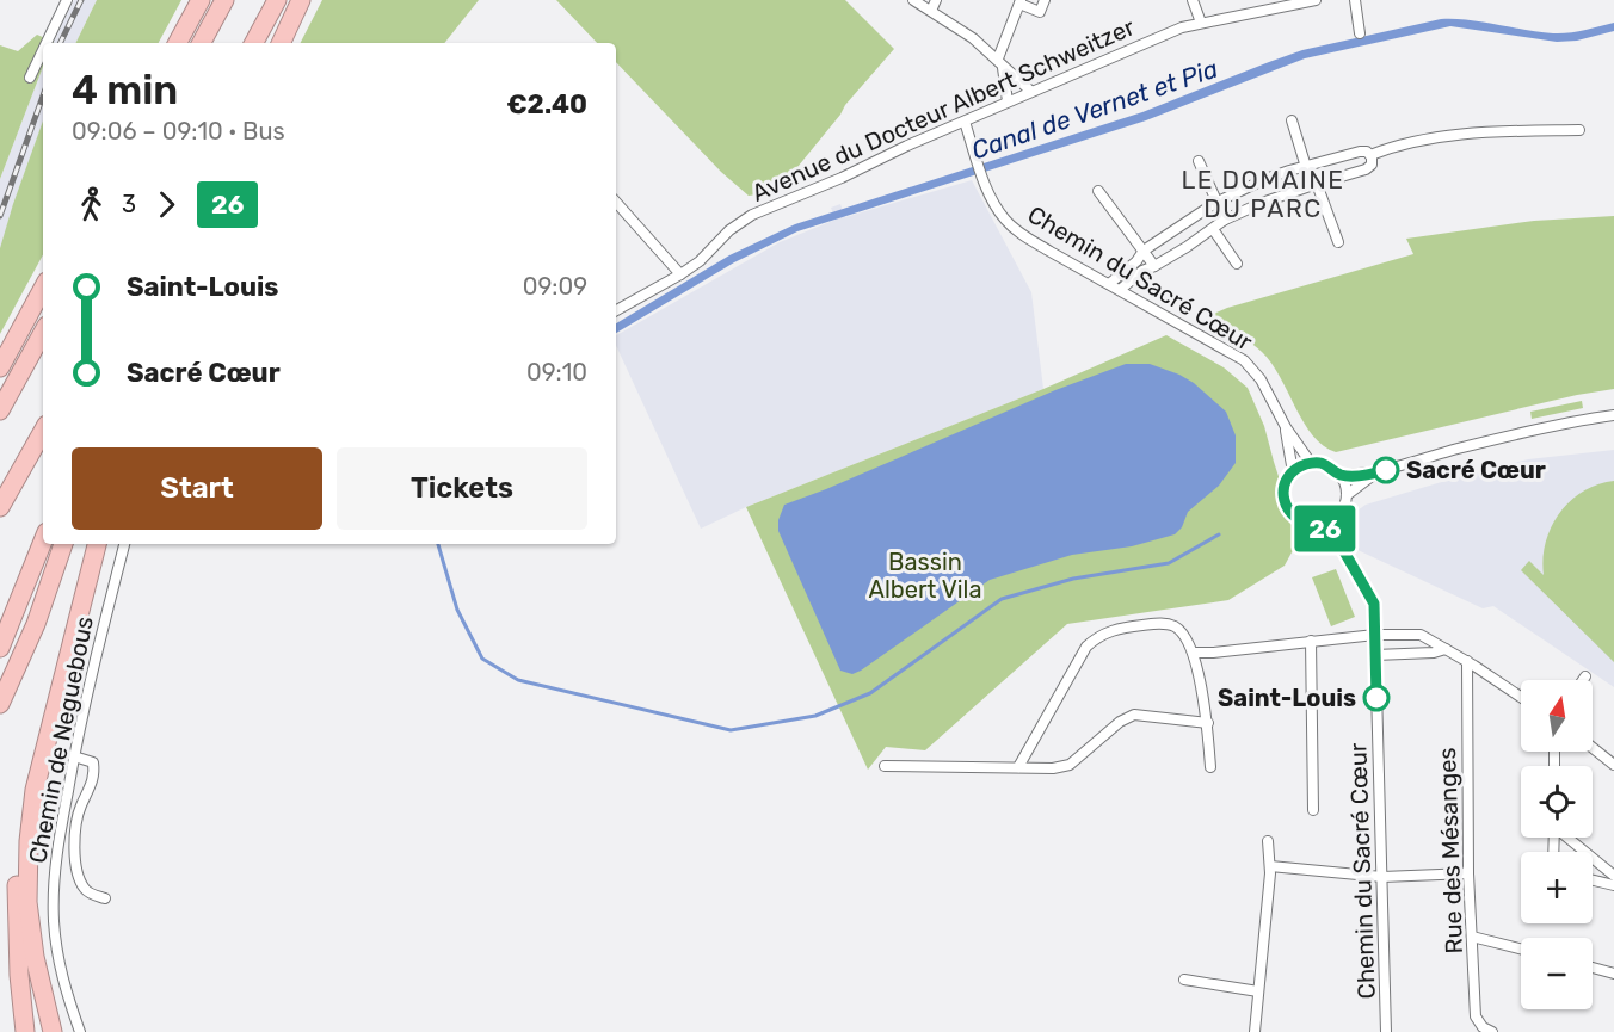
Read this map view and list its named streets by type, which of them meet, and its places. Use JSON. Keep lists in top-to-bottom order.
{
  "streets": {
    "street": [
      "Avenue du Docteur Albert Schweitzer",
      "Chemin du Sacré Cœur",
      "Chemin de Neguebous",
      "Rue des Mésanges"
    ]
  },
  "crossings": [
    ["Avenue du Docteur Albert Schweitzer", "Chemin du Sacré Cœur"]
  ],
  "districts": ["LE DOMAINE DU PARC"],
  "water": ["Canal de Vernet et Pia"],
  "parks": ["Bassin Albert Vila"],
  "places": ["Sacré Cœur", "Saint-Louis"],
  "lines": ["bus line 26"],
  "north": "top",
  "page": {
    "on_map": "26",
    "heading": ["4 min", "09:06 – 09:10 · Bus", "€2.40"],
    "legs": ["3", "26"],
    "list": [
      {
        "name": "Saint-Louis",
        "value": "09:09"
      },
      {
        "name": "Sacré Cœur",
        "value": "09:10"
      }
    ],
    "buttons": ["Start", "Tickets"],
    "map_buttons": ["+", "−"]
  }
}
